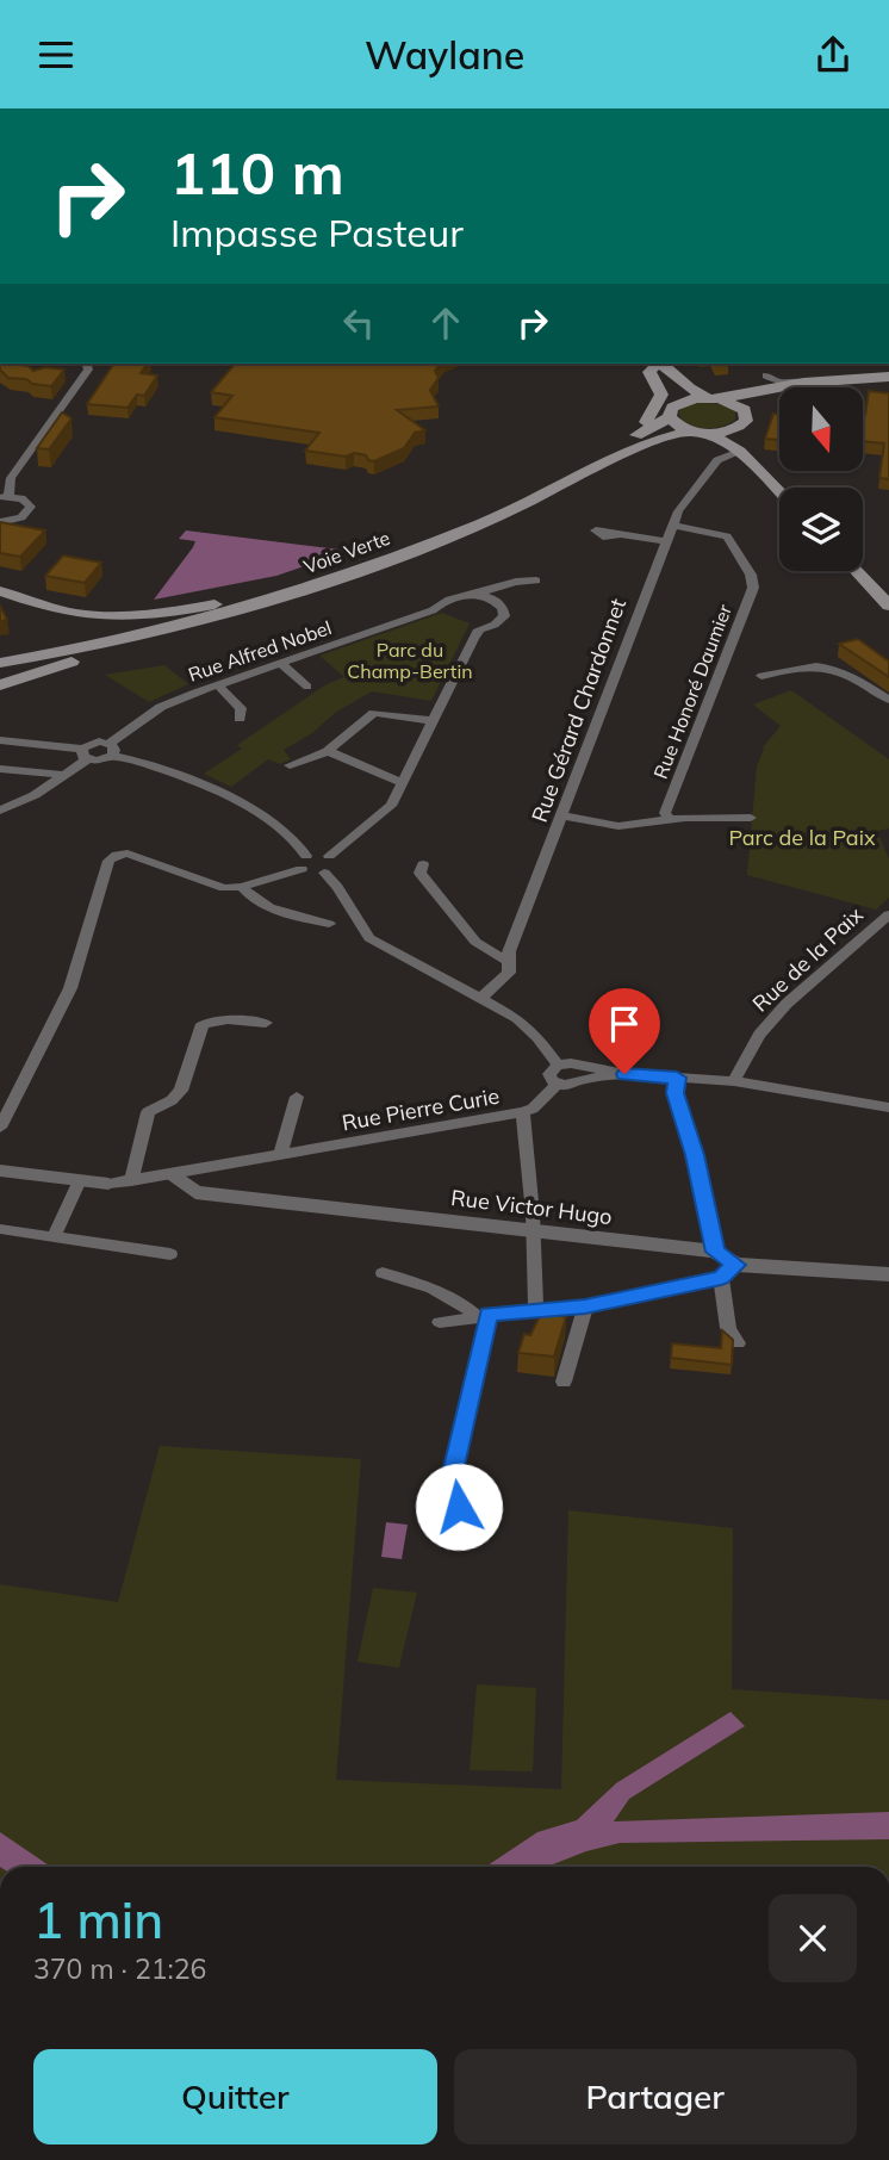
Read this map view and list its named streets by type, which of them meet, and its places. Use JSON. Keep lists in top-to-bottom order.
{
  "streets": {
    "main road": ["Voie Verte"],
    "street": [
      "Rue Alfred Nobel",
      "Rue Honoré Daumier",
      "Rue Gérard Chardonnet",
      "Rue de la Paix",
      "Rue Pierre Curie",
      "Rue Victor Hugo"
    ]
  },
  "crossings": [
    ["Rue Honoré Daumier", "Rue Gérard Chardonnet"],
    ["Rue Pierre Curie", "Rue Victor Hugo"]
  ],
  "parks": ["Parc du Champ-Bertin", "Parc de la Paix"],
  "north": "bottom",
  "page": {
    "header": "Waylane",
    "turn": ["110 m", "Impasse Pasteur"],
    "heading": ["1 min", "370 m · 21:26"],
    "buttons": ["Quitter", "Partager"]
  }
}
